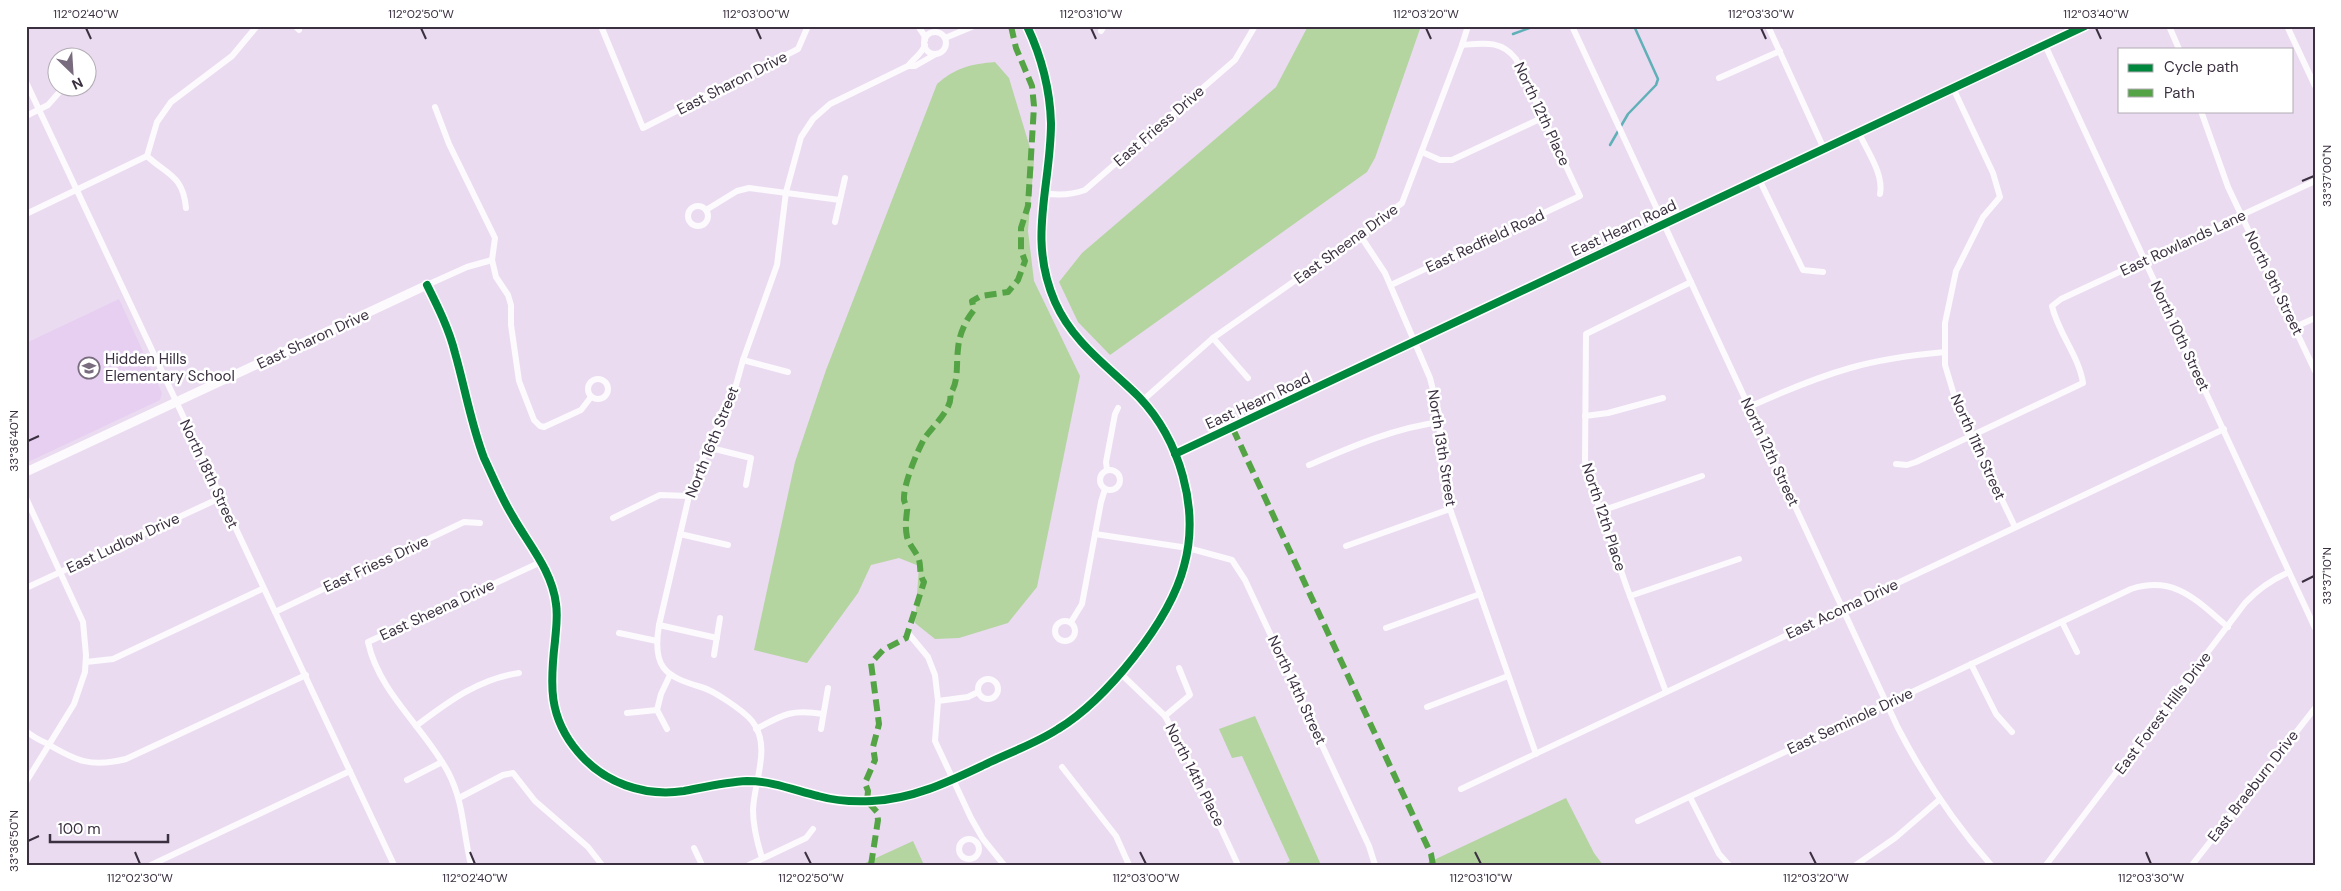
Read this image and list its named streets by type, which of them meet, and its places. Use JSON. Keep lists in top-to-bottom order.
{
  "streets": {
    "street": [
      "East Sharon Drive",
      "North 12th Place",
      "East Friess Drive",
      "East Hearn Road",
      "East Redfield Road",
      "East Rowlands Lane",
      "East Sheena Drive",
      "North 9th Street",
      "North 10th Street",
      "North 16th Street",
      "North 11th Street",
      "North 13th Street",
      "North 12th Street",
      "North 18th Street",
      "East Ludlow Drive",
      "East Acoma Drive",
      "North 14th Street",
      "East Forest Hills Drive",
      "East Seminole Drive",
      "North 14th Place",
      "East Braeburn Drive"
    ]
  },
  "crossings": [
    ["East Sharon Drive", "North 18th Street"],
    ["North 12th Place", "East Redfield Road"],
    ["North 12th Place", "East Sheena Drive"],
    ["North 12th Place", "North 12th Street"],
    ["North 12th Place", "East Acoma Drive"],
    ["East Friess Drive", "North 18th Street"],
    ["East Hearn Road", "North 10th Street"],
    ["East Hearn Road", "North 11th Street"],
    ["East Hearn Road", "North 13th Street"],
    ["East Hearn Road", "North 12th Street"],
    ["East Redfield Road", "North 13th Street"],
    ["East Rowlands Lane", "North 9th Street"],
    ["East Rowlands Lane", "North 10th Street"],
    ["East Rowlands Lane", "North 11th Street"],
    ["East Sheena Drive", "North 13th Street"],
    ["North 10th Street", "East Acoma Drive"],
    ["North 10th Street", "East Forest Hills Drive"],
    ["North 11th Street", "East Acoma Drive"],
    ["North 13th Street", "East Acoma Drive"],
    ["North 12th Street", "East Acoma Drive"],
    ["North 12th Street", "East Seminole Drive"],
    ["North 18th Street", "East Ludlow Drive"],
    ["East Forest Hills Drive", "East Seminole Drive"]
  ],
  "places": {
    "school or university": ["Hidden Hills Elementary School"]
  },
  "legend": ["Cycle path", "Path"],
  "scale_bar": "100 m",
  "north": "bottom right",
  "coordinates": [
    "112°02'40\"W",
    "112°02'50\"W",
    "112°03'00\"W",
    "112°03'10\"W",
    "112°03'20\"W",
    "112°03'30\"W",
    "112°03'40\"W",
    "33°37'00\"N",
    "33°36'40\"N",
    "33°37'10\"N",
    "33°36'50\"N",
    "112°02'30\"W"
  ]
}
